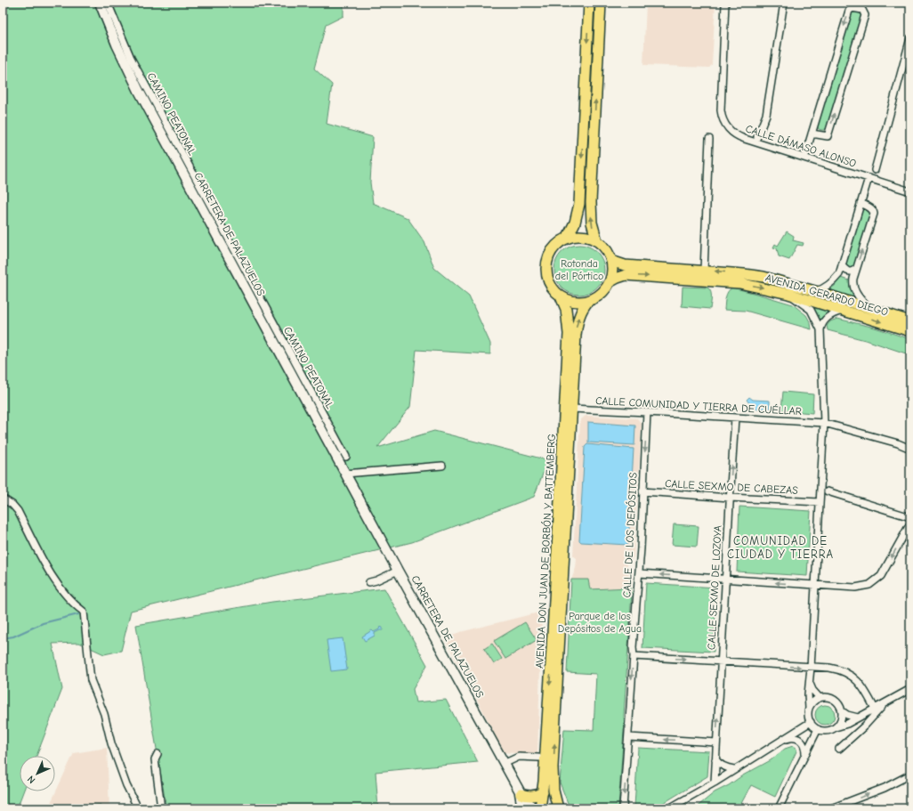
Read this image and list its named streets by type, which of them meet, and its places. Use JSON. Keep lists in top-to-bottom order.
{
  "streets": {
    "main road": ["AVENIDA GERARDO DIEGO", "AVENIDA DON JUAN DE BORBÓN Y BATTEMBERG"],
    "street": [
      "CAMINO PEATONAL",
      "CALLE DÁMASO ALONSO",
      "CARRETERA DE PALAZUELOS",
      "CALLE COMUNIDAD Y TIERRA DE CUÉLLAR",
      "CALLE SEXMO DE CABEZAS",
      "CALLE DE LOS DEPÓSITOS",
      "CALLE SEXMO DE LOZOYA"
    ]
  },
  "crossings": [
    ["AVENIDA GERARDO DIEGO", "AVENIDA DON JUAN DE BORBÓN Y BATTEMBERG"],
    ["CALLE COMUNIDAD Y TIERRA DE CUÉLLAR", "CALLE DE LOS DEPÓSITOS"],
    ["CALLE COMUNIDAD Y TIERRA DE CUÉLLAR", "AVENIDA DON JUAN DE BORBÓN Y BATTEMBERG"],
    ["CALLE COMUNIDAD Y TIERRA DE CUÉLLAR", "CALLE SEXMO DE LOZOYA"],
    ["CALLE SEXMO DE CABEZAS", "CALLE DE LOS DEPÓSITOS"],
    ["CALLE SEXMO DE CABEZAS", "CALLE SEXMO DE LOZOYA"]
  ],
  "one_way": ["CALLE DE LOS DEPÓSITOS", "CALLE SEXMO DE LOZOYA"],
  "districts": ["COMUNIDAD DE CIUDAD Y TIERRA"],
  "parks": ["Rotonda del Pórtico", "Parque de los Depósitos de Agua"],
  "north": "bottom left"
}
